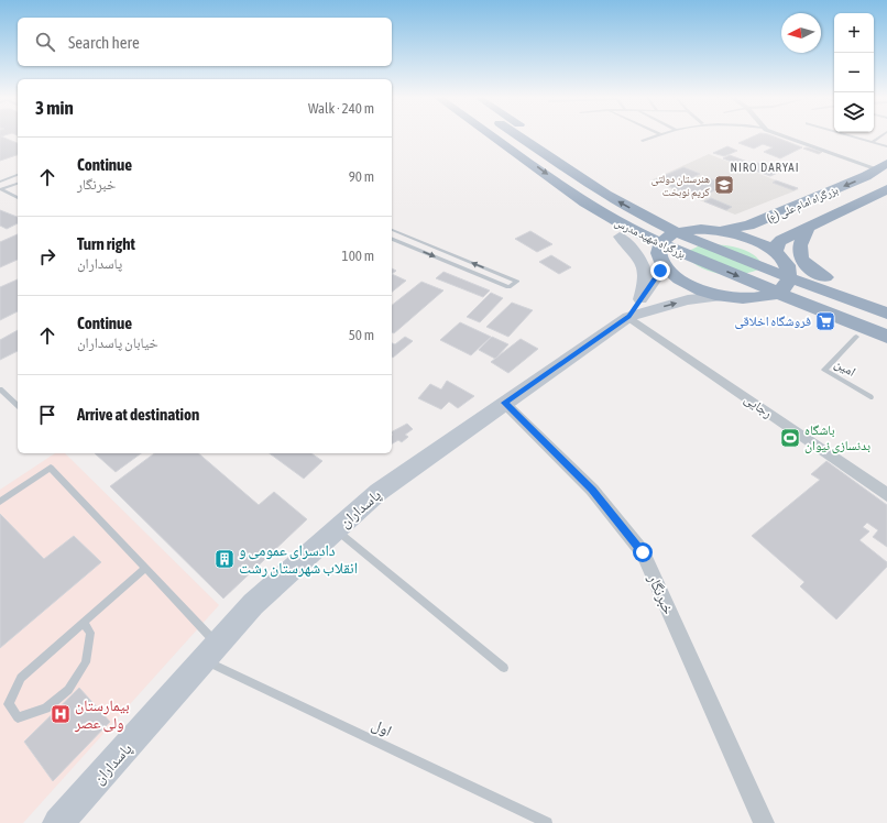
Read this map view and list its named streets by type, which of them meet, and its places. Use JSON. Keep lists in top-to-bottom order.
{
  "streets": {
    "highway": ["بزرگراه امام علی (ع)", "بزرگراه شهید مدرس"],
    "main road": ["پاسداران"],
    "street": ["رجایی", "خبرنگار"],
    "lane": ["امین", "اول"]
  },
  "crossings": [
    ["بزرگراه امام علی (ع)", "بزرگراه شهید مدرس"],
    ["رجایی", "پاسداران"],
    ["پاسداران", "خبرنگار"],
    ["پاسداران", "اول"]
  ],
  "districts": ["NIRO DARYAI"],
  "places": {
    "school or university": ["هنرستان دولتی کریم نوبخت"],
    "supermarket": ["فروشگاه اخلاقی"],
    "sports": ["باشگاه بدنسازی نیوان"],
    "building": ["دادسرای عمومی و انقلاب شهرستان رشت"],
    "hospital": ["بیمارستان ولی عصر"]
  },
  "north": "left",
  "page": {
    "map_buttons": ["+", "−"],
    "search": "Search here",
    "heading": ["3 min", "Walk · 240 m"],
    "list": [
      ["Continue", "خبرنگار", "90 m"],
      ["Turn right", "پاسداران", "100 m"],
      ["Continue", "خیابان پاسداران", "50 m"],
      "Arrive at destination"
    ]
  }
}
